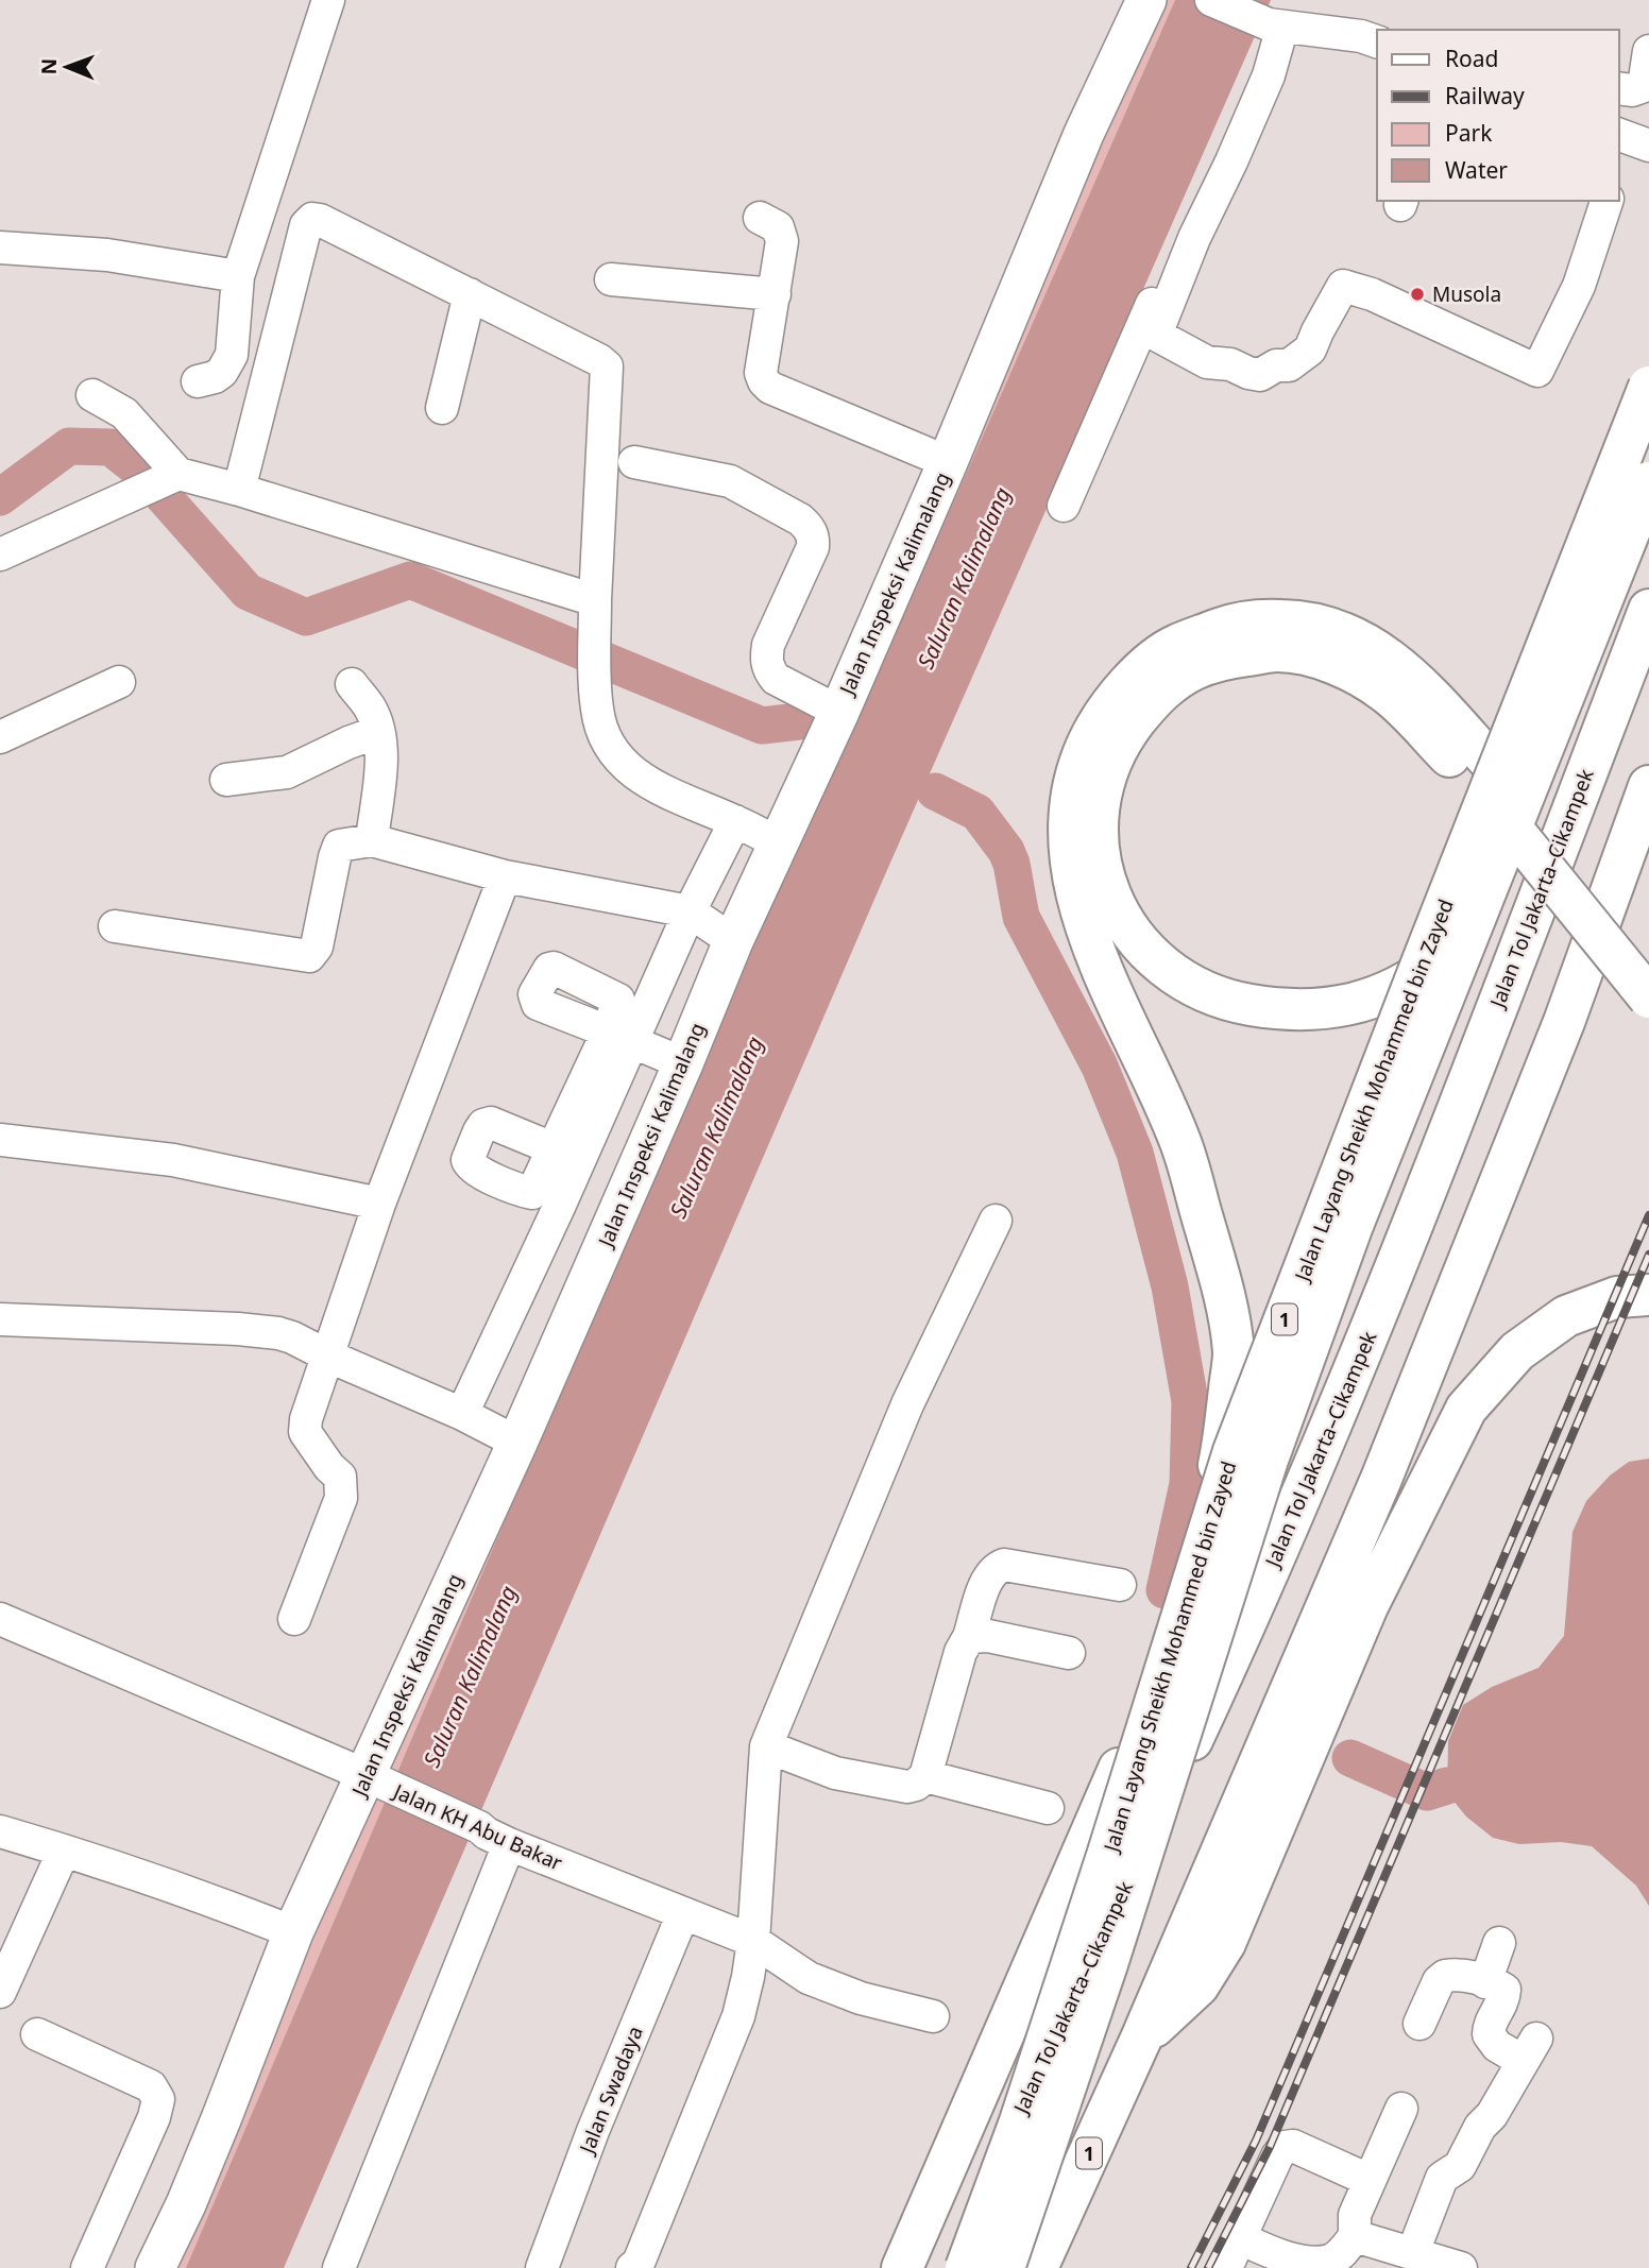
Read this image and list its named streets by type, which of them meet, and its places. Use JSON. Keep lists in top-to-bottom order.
{
  "streets": {
    "highway": ["Jalan Tol Jakarta–Cikampek", "Jalan Layang Sheikh Mohammed bin Zayed", "1"],
    "main road": ["Jalan Inspeksi Kalimalang"],
    "street": ["Jalan KH Abu Bakar", "Jalan Swadaya"]
  },
  "crossings": [
    ["Jalan Inspeksi Kalimalang", "Jalan KH Abu Bakar"],
    ["Jalan KH Abu Bakar", "Jalan Swadaya"]
  ],
  "water": ["Saluran Kalimalang"],
  "places": ["Musola"],
  "legend": [
    "Road",
    "Railway",
    "Park",
    "Water"
  ],
  "north": "left"
}
